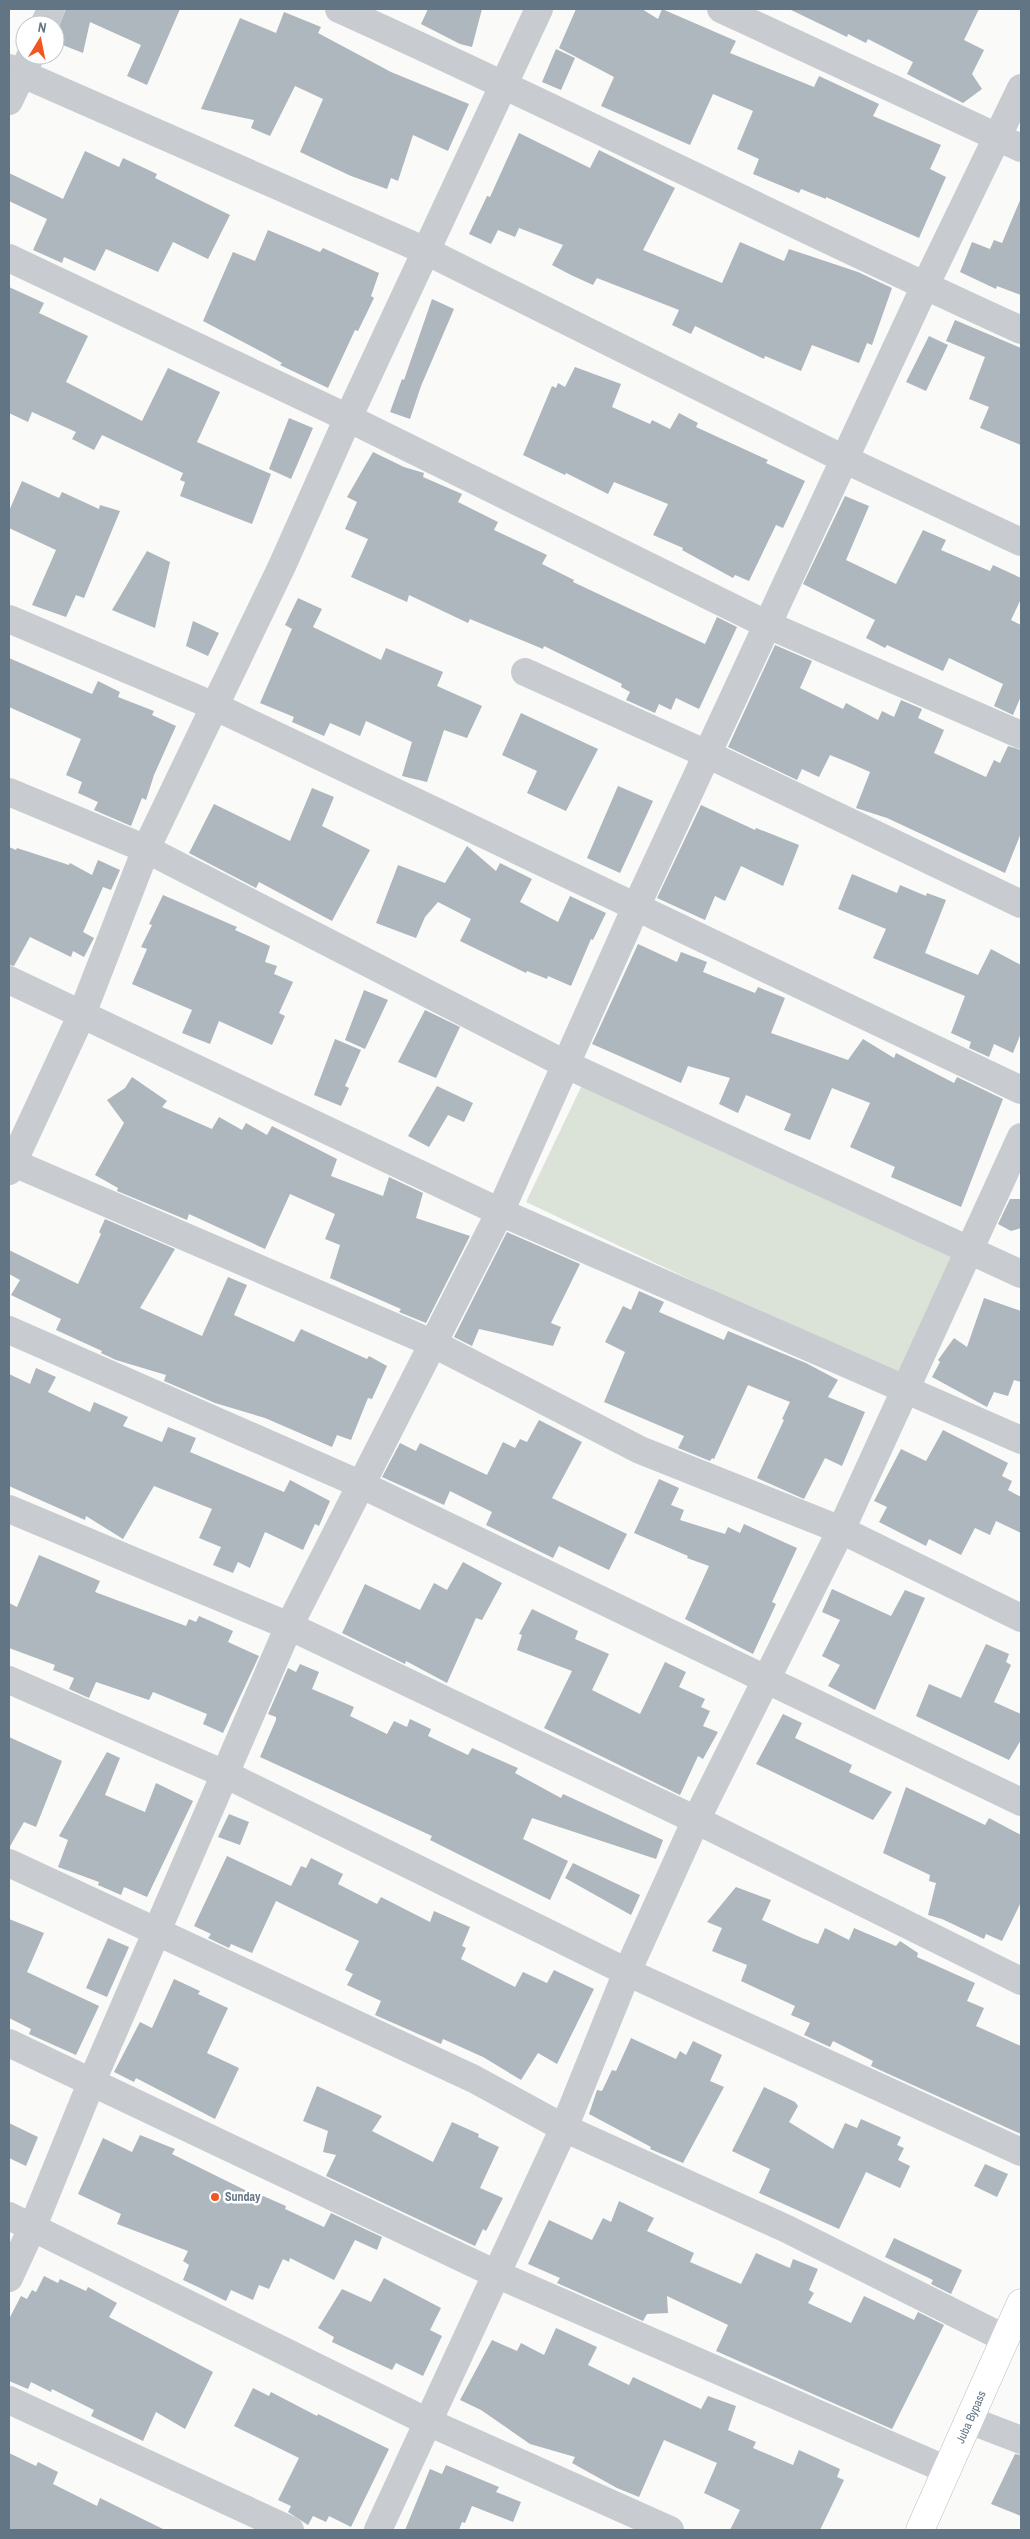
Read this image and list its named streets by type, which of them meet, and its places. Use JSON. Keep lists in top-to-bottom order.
{
  "streets": {
    "main road": ["Juba Bypass"]
  },
  "places": ["Sunday"],
  "north": "top"
}
